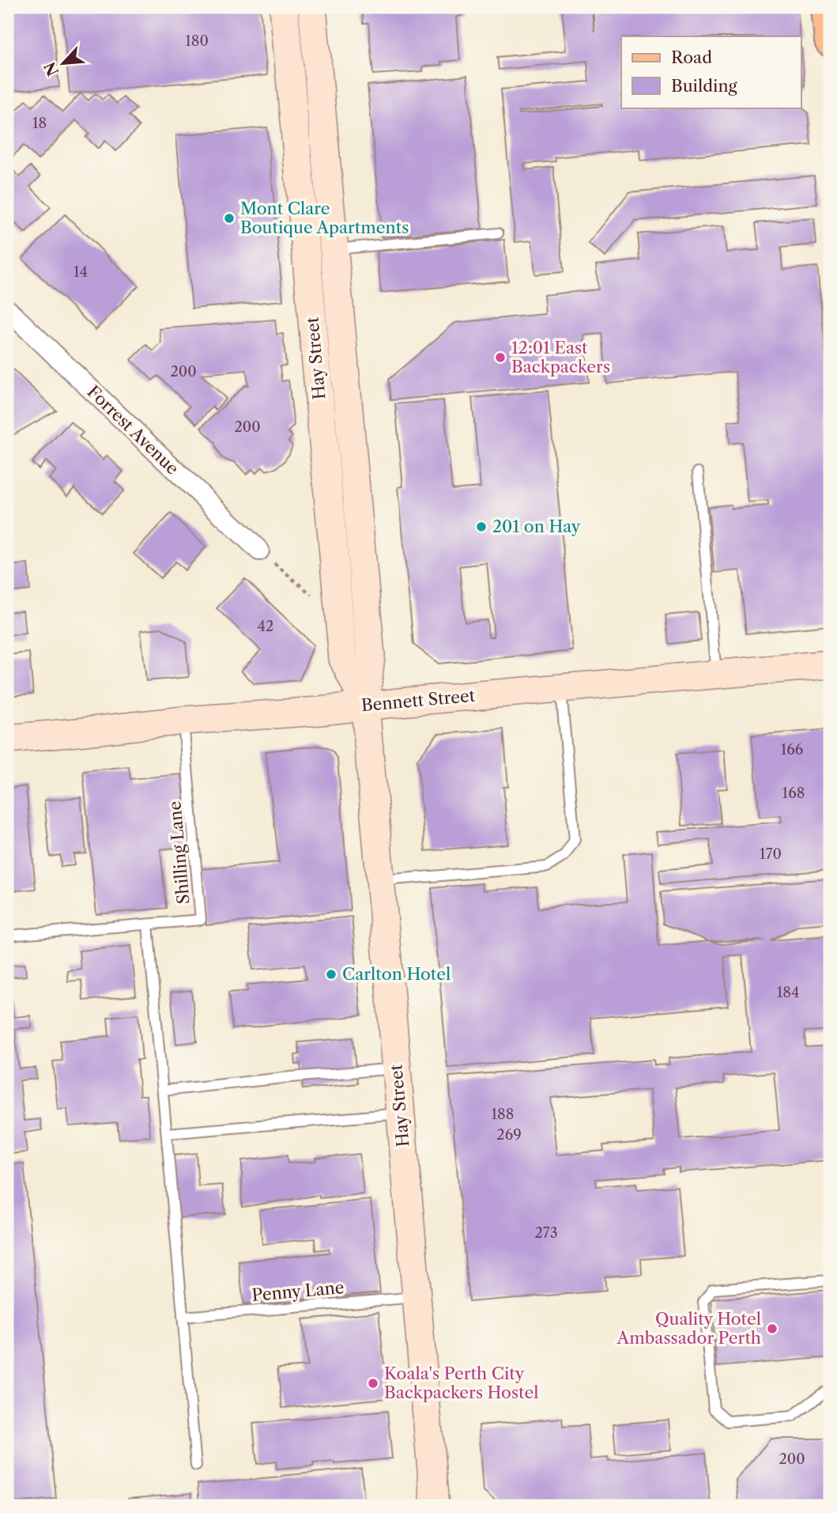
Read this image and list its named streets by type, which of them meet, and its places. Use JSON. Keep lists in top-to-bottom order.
{
  "streets": {
    "main road": ["Hay Street", "Bennett Street"],
    "street": ["Forrest Avenue"],
    "lane": ["Shilling Lane", "Penny Lane"]
  },
  "crossings": [
    ["Hay Street", "Bennett Street"],
    ["Hay Street", "Penny Lane"],
    ["Bennett Street", "Shilling Lane"]
  ],
  "places": [
    "Mont Clare Boutique Apartments",
    "12:01 East Backpackers",
    "201 on Hay",
    "Carlton Hotel",
    "Quality Hotel Ambassador Perth",
    "Koala's Perth City Backpackers Hostel"
  ],
  "house_numbers": [
    "180",
    "18",
    "14",
    "200",
    "200",
    "42",
    "166",
    "168",
    "170",
    "184",
    "188",
    "269",
    "273",
    "200"
  ],
  "legend": ["Road", "Building"],
  "north": "bottom left"
}
